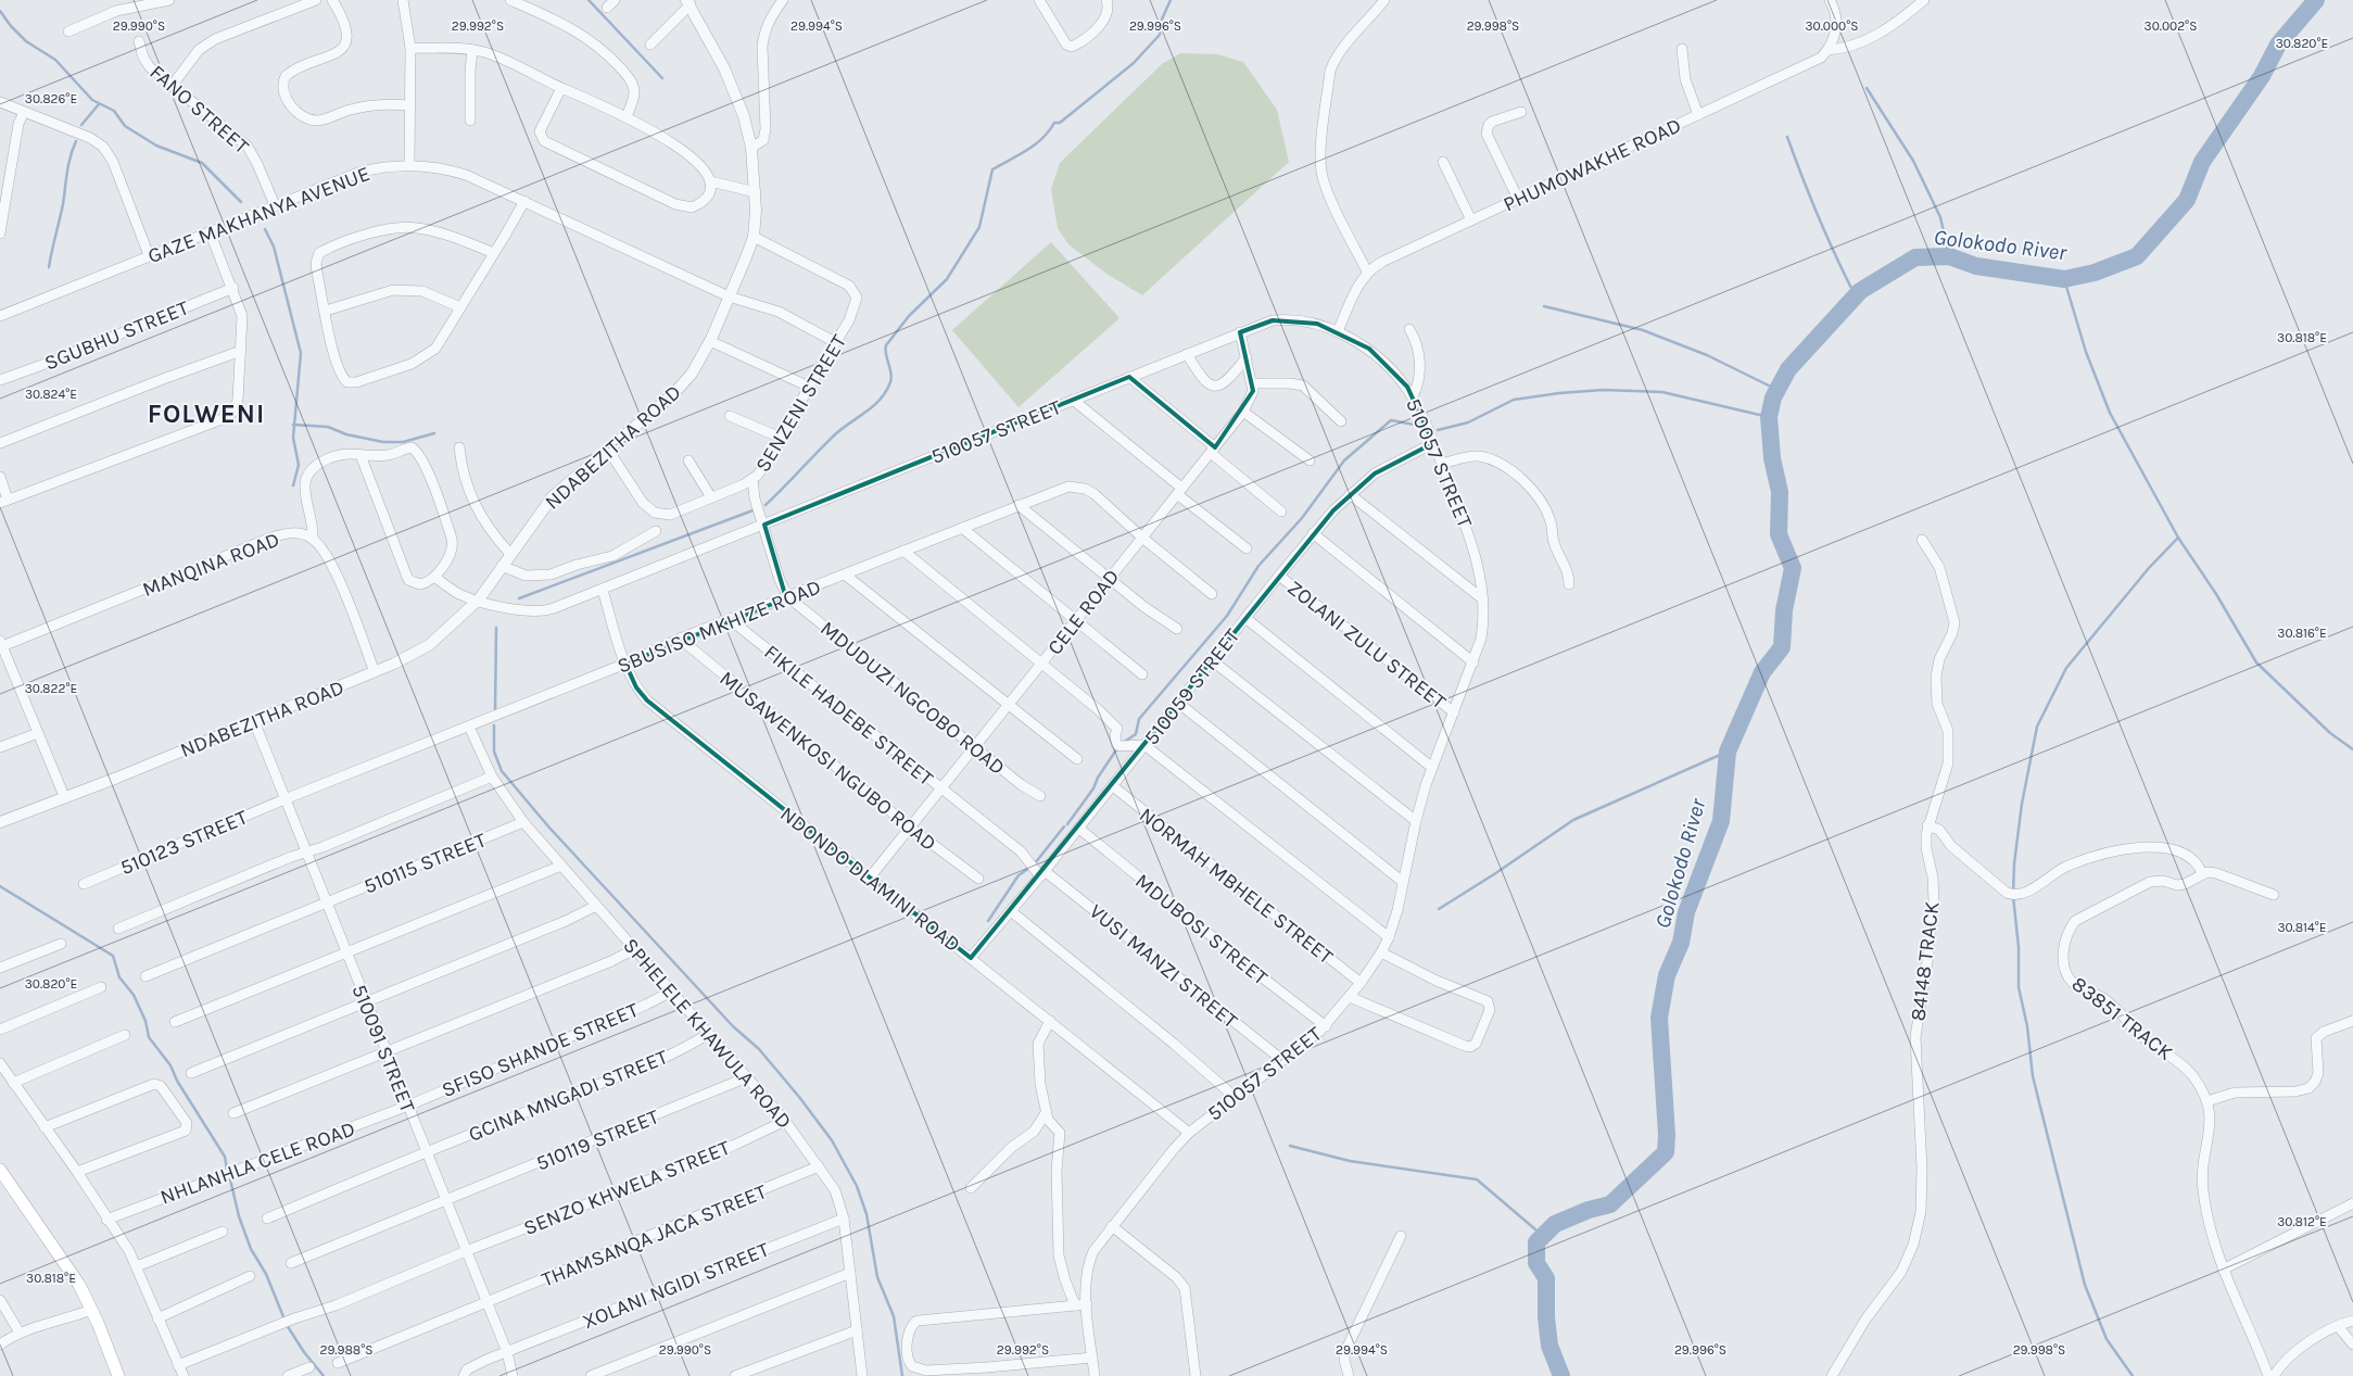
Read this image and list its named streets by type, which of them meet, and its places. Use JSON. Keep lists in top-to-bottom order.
{
  "streets": {
    "street": [
      "FANO STREET",
      "PHUMOWAKHE ROAD",
      "GAZE MAKHANYA AVENUE",
      "SGUBHU STREET",
      "SENZENI STREET",
      "510057 STREET",
      "NDABEZITHA ROAD",
      "MANQINA ROAD",
      "CELE ROAD",
      "SBUSISO MKHIZE ROAD",
      "ZOLANI ZULU STREET",
      "510059 STREET",
      "MDUDUZI NGCOBO ROAD",
      "FIKILE HADEBE STREET",
      "MUSAWENKOSI NGUBO ROAD",
      "510123 STREET",
      "510115 STREET",
      "NDONDO DLAMINI ROAD",
      "NORMAH MBHELE STREET",
      "MDUBOSI STREET",
      "84148 TRACK",
      "VUSI MANZI STREET",
      "83851 TRACK",
      "SPHELELE KHAWULA ROAD",
      "510091 STREET",
      "SFISO SHANDE STREET",
      "GCINA MNGADI STREET",
      "510119 STREET",
      "NHLANHLA CELE ROAD",
      "SENZO KHWELA STREET",
      "THAMSANQA JACA STREET",
      "XOLANI NGIDI STREET"
    ]
  },
  "crossings": [
    ["FANO STREET", "GAZE MAKHANYA AVENUE"],
    ["GAZE MAKHANYA AVENUE", "SENZENI STREET"],
    ["GAZE MAKHANYA AVENUE", "NDABEZITHA ROAD"],
    ["SENZENI STREET", "NDABEZITHA ROAD"],
    ["510057 STREET", "NDABEZITHA ROAD"],
    ["510057 STREET", "ZOLANI ZULU STREET"],
    ["510057 STREET", "510059 STREET"],
    ["510057 STREET", "NDONDO DLAMINI ROAD"],
    ["510057 STREET", "NORMAH MBHELE STREET"],
    ["510057 STREET", "MDUBOSI STREET"],
    ["510057 STREET", "VUSI MANZI STREET"],
    ["NDABEZITHA ROAD", "510091 STREET"],
    ["CELE ROAD", "SBUSISO MKHIZE ROAD"],
    ["CELE ROAD", "MDUDUZI NGCOBO ROAD"],
    ["CELE ROAD", "FIKILE HADEBE STREET"],
    ["CELE ROAD", "MUSAWENKOSI NGUBO ROAD"],
    ["CELE ROAD", "NDONDO DLAMINI ROAD"],
    ["SBUSISO MKHIZE ROAD", "MDUDUZI NGCOBO ROAD"],
    ["SBUSISO MKHIZE ROAD", "FIKILE HADEBE STREET"],
    ["SBUSISO MKHIZE ROAD", "MUSAWENKOSI NGUBO ROAD"],
    ["SBUSISO MKHIZE ROAD", "510123 STREET"],
    ["SBUSISO MKHIZE ROAD", "NDONDO DLAMINI ROAD"],
    ["SBUSISO MKHIZE ROAD", "SPHELELE KHAWULA ROAD"],
    ["SBUSISO MKHIZE ROAD", "510091 STREET"],
    ["ZOLANI ZULU STREET", "510059 STREET"],
    ["510059 STREET", "NDONDO DLAMINI ROAD"],
    ["510059 STREET", "NORMAH MBHELE STREET"],
    ["510059 STREET", "MDUBOSI STREET"],
    ["510059 STREET", "VUSI MANZI STREET"],
    ["510123 STREET", "510091 STREET"],
    ["510115 STREET", "SPHELELE KHAWULA ROAD"],
    ["510115 STREET", "510091 STREET"],
    ["SPHELELE KHAWULA ROAD", "SFISO SHANDE STREET"],
    ["SPHELELE KHAWULA ROAD", "GCINA MNGADI STREET"],
    ["SPHELELE KHAWULA ROAD", "510119 STREET"],
    ["SPHELELE KHAWULA ROAD", "SENZO KHWELA STREET"],
    ["SPHELELE KHAWULA ROAD", "THAMSANQA JACA STREET"],
    ["SPHELELE KHAWULA ROAD", "XOLANI NGIDI STREET"],
    ["510091 STREET", "SFISO SHANDE STREET"],
    ["510091 STREET", "GCINA MNGADI STREET"],
    ["510091 STREET", "510119 STREET"],
    ["510091 STREET", "NHLANHLA CELE ROAD"],
    ["510091 STREET", "SENZO KHWELA STREET"],
    ["510091 STREET", "THAMSANQA JACA STREET"],
    ["510091 STREET", "XOLANI NGIDI STREET"],
    ["SFISO SHANDE STREET", "NHLANHLA CELE ROAD"]
  ],
  "districts": ["FOLWENI"],
  "water": ["Golokodo River"],
  "coordinates": [
    "29.990°S",
    "29.992°S",
    "29.994°S",
    "29.996°S",
    "29.998°S",
    "30.000°S",
    "30.002°S",
    "30.820°E",
    "30.826°E",
    "30.818°E",
    "30.824°E",
    "30.816°E",
    "30.822°E",
    "30.814°E",
    "30.812°E",
    "29.988°S"
  ]
}
